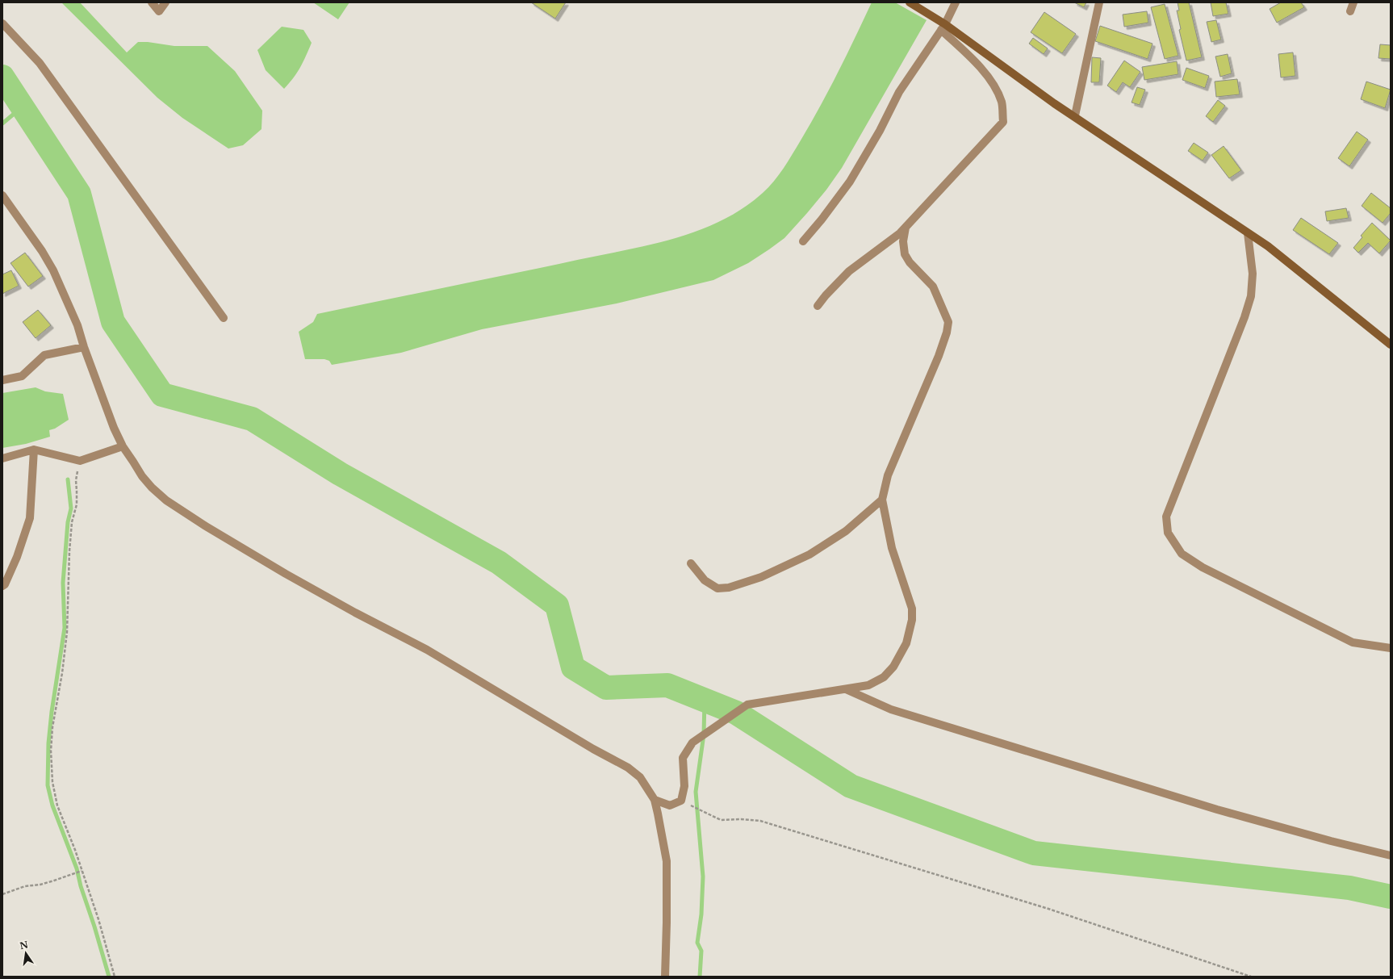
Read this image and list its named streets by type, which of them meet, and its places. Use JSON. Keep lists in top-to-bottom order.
{
  "north": "top"
}
